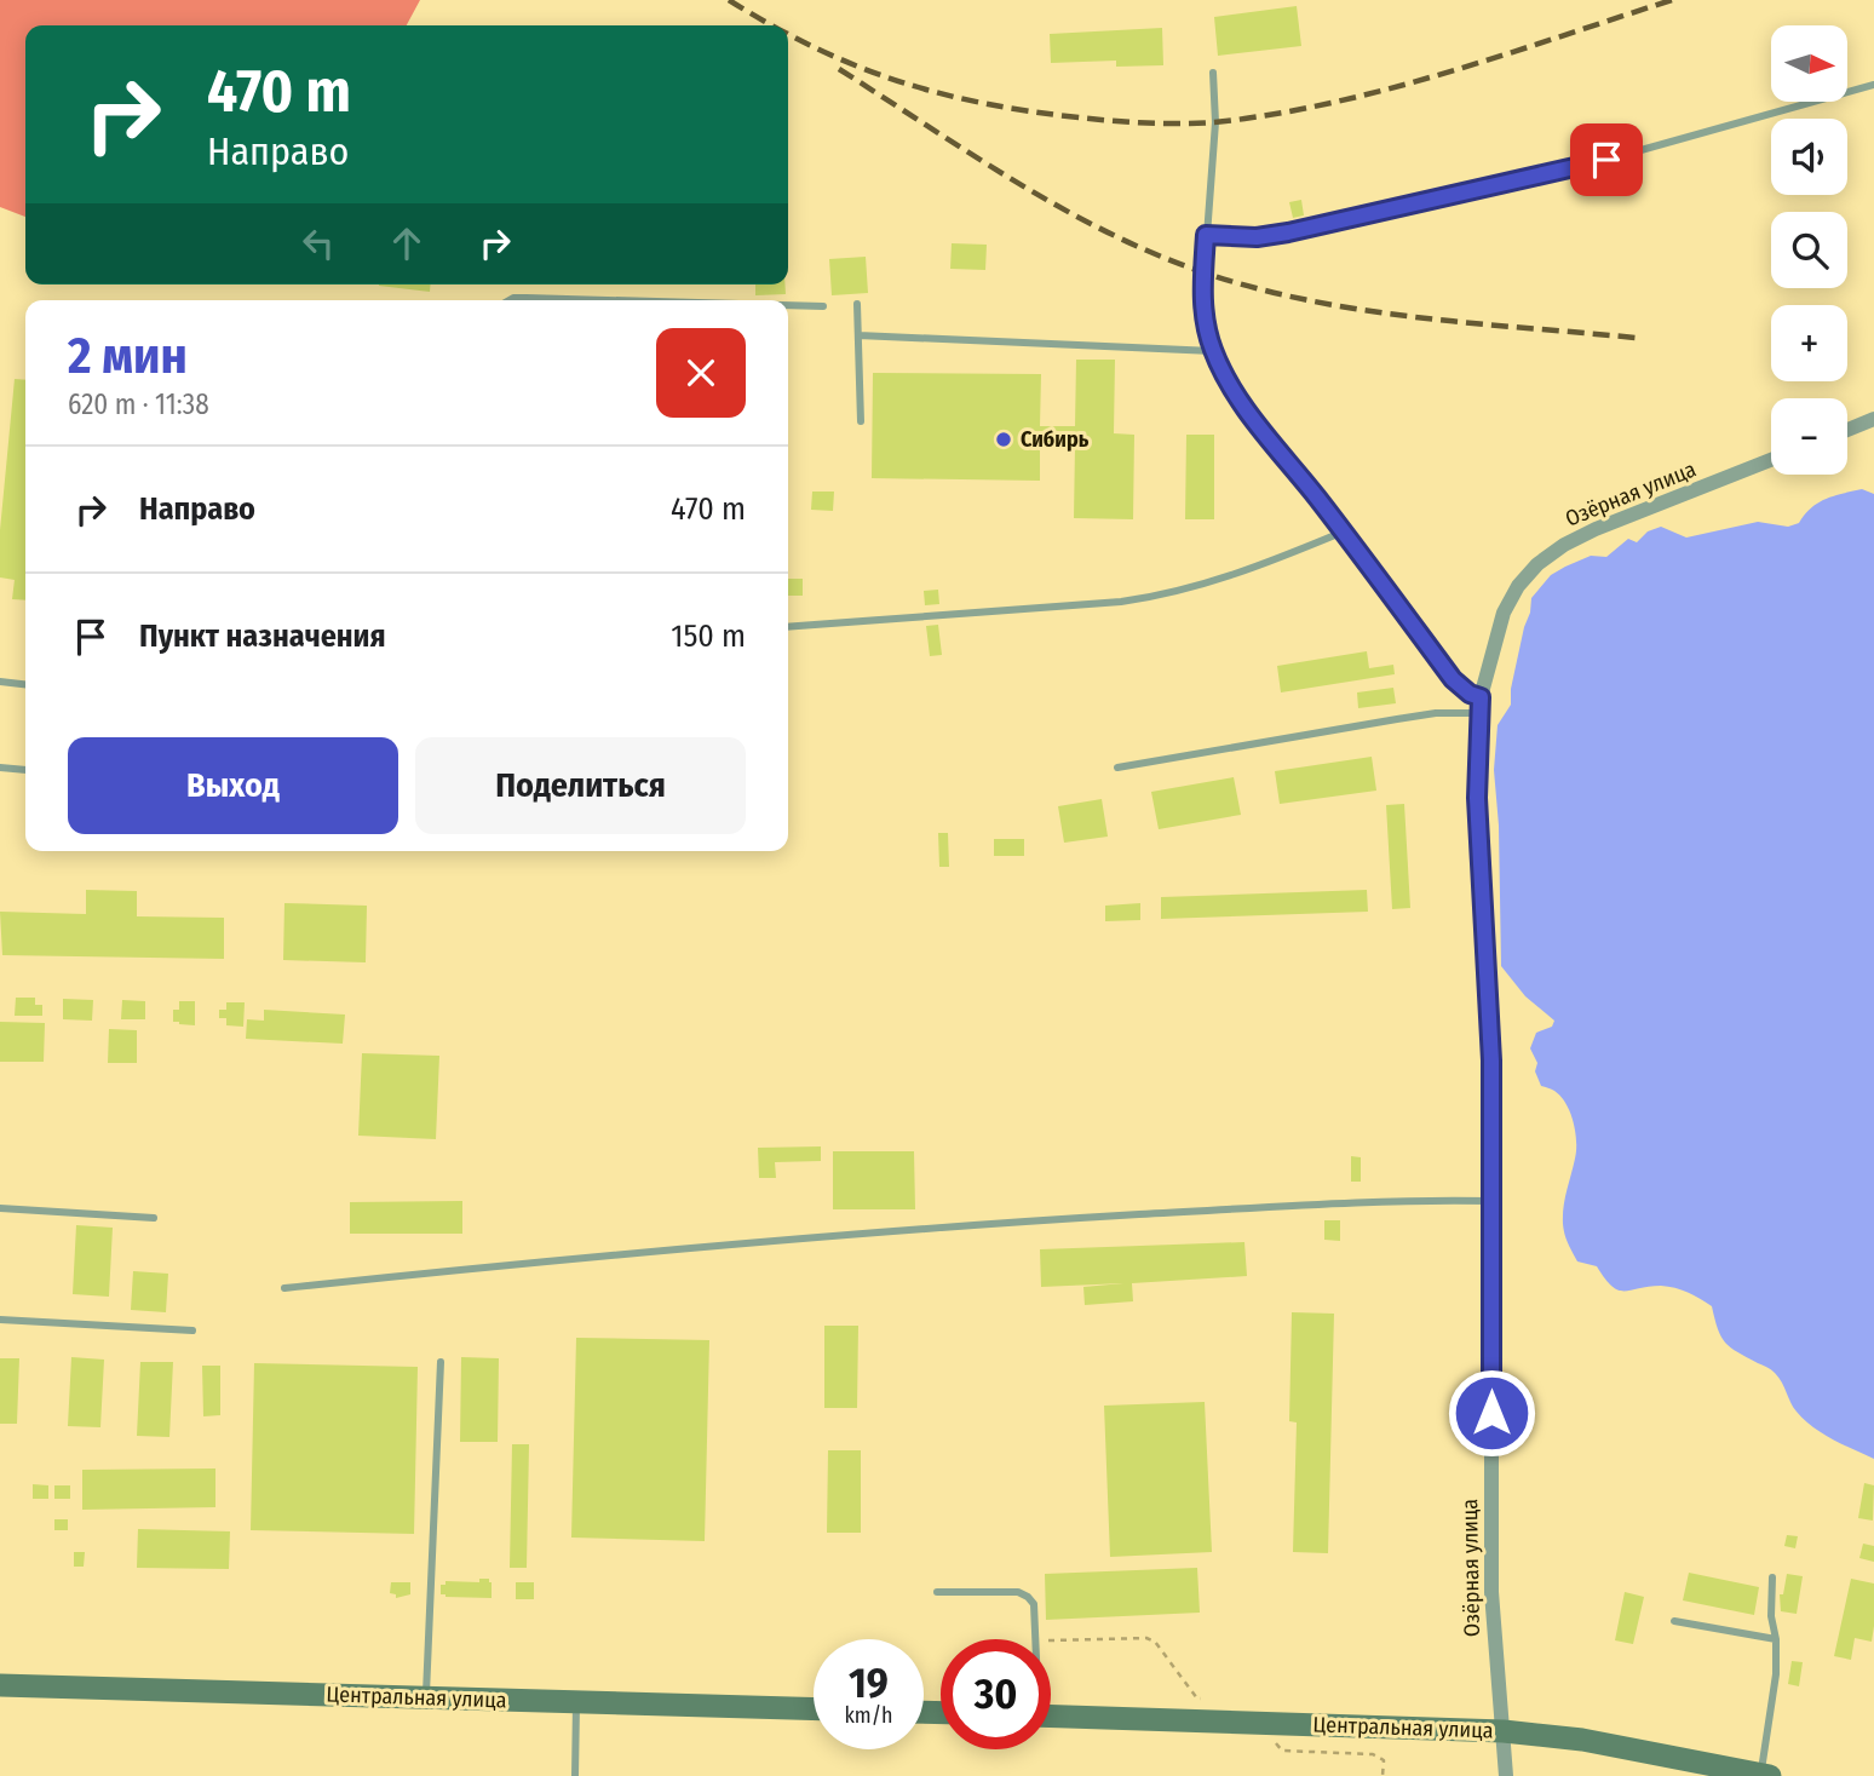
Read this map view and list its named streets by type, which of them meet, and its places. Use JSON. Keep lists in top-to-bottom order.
{
  "streets": {
    "street": ["Озёрная улица", "Центральная улица"]
  },
  "crossings": [
    ["Озёрная улица", "Центральная улица"]
  ],
  "places": ["Сибирь"],
  "north": "right",
  "page": {
    "map_buttons": ["+", "−"],
    "turn": ["470 m", "Направо"],
    "heading": ["2 мин", "620 m · 11:38"],
    "list": [
      {
        "name": "Направо",
        "value": "470 m"
      },
      {
        "name": "Пункт назначения",
        "value": "150 m"
      }
    ],
    "buttons": ["Выход", "Поделиться"],
    "speed": "19 km/h",
    "limit": "30"
  }
}
